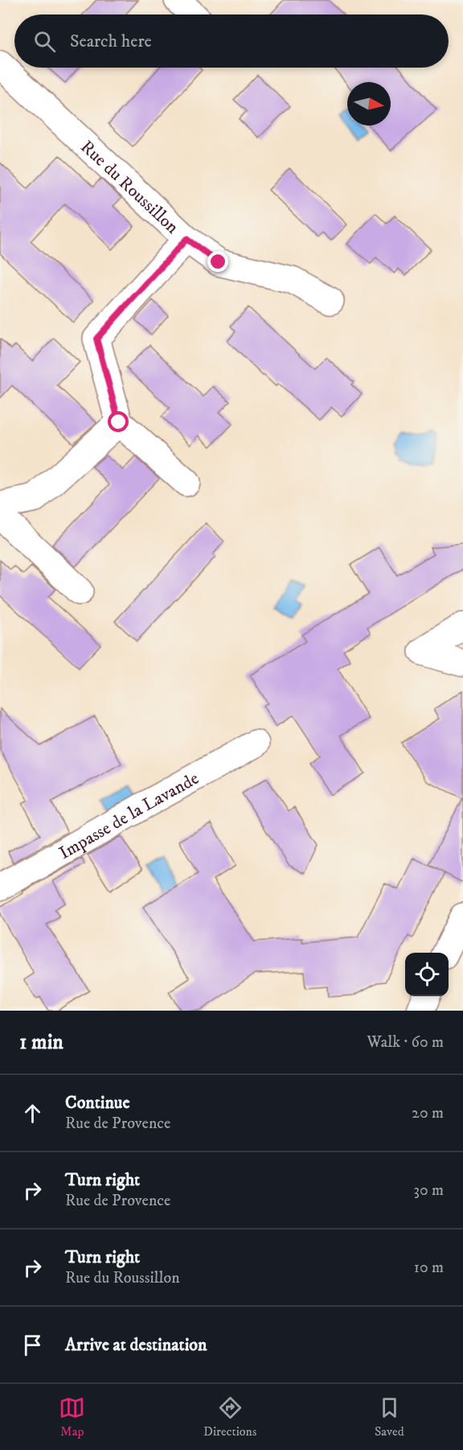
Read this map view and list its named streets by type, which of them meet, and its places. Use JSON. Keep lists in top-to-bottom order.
{
  "streets": {
    "street": ["Rue du Roussillon", "Impasse de la Lavande"]
  },
  "north": "right",
  "page": {
    "search": "Search here",
    "heading": ["1 min", "Walk · 60 m"],
    "list": [
      ["Continue", "Rue de Provence", "20 m"],
      ["Turn right", "Rue de Provence", "30 m"],
      ["Turn right", "Rue du Roussillon", "10 m"],
      "Arrive at destination"
    ],
    "nav": ["Map", "Directions", "Saved"]
  }
}
